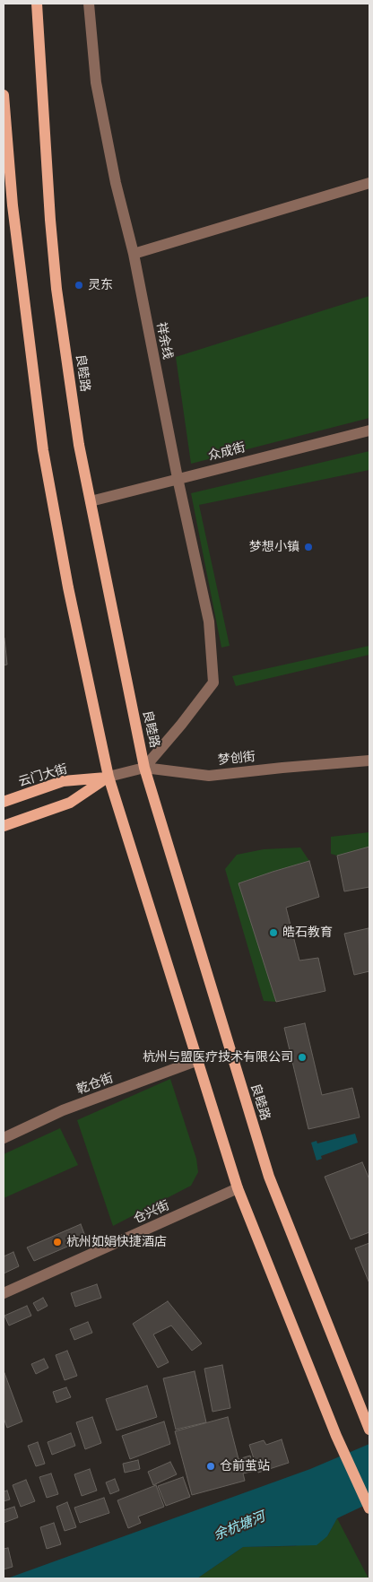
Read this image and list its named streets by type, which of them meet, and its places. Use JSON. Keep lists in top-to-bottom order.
{
  "streets": {
    "main road": ["良睦路", "云门大街"],
    "street": [
      "祥余线",
      "众成街",
      "梦创街",
      "乾仓街",
      "仓兴街"
    ]
  },
  "crossings": [
    ["祥余线", "良睦路"],
    ["祥余线", "众成街"],
    ["祥余线", "梦创街"],
    ["良睦路", "众成街"],
    ["良睦路", "梦创街"],
    ["梦创街", "云门大街"]
  ],
  "water": ["余杭塘河"],
  "places": [
    "灵东",
    "梦想小镇",
    "皓石教育",
    "杭州与盟医疗技术有限公司",
    "杭州如娟快捷酒店",
    "仓前茧站"
  ]
}
